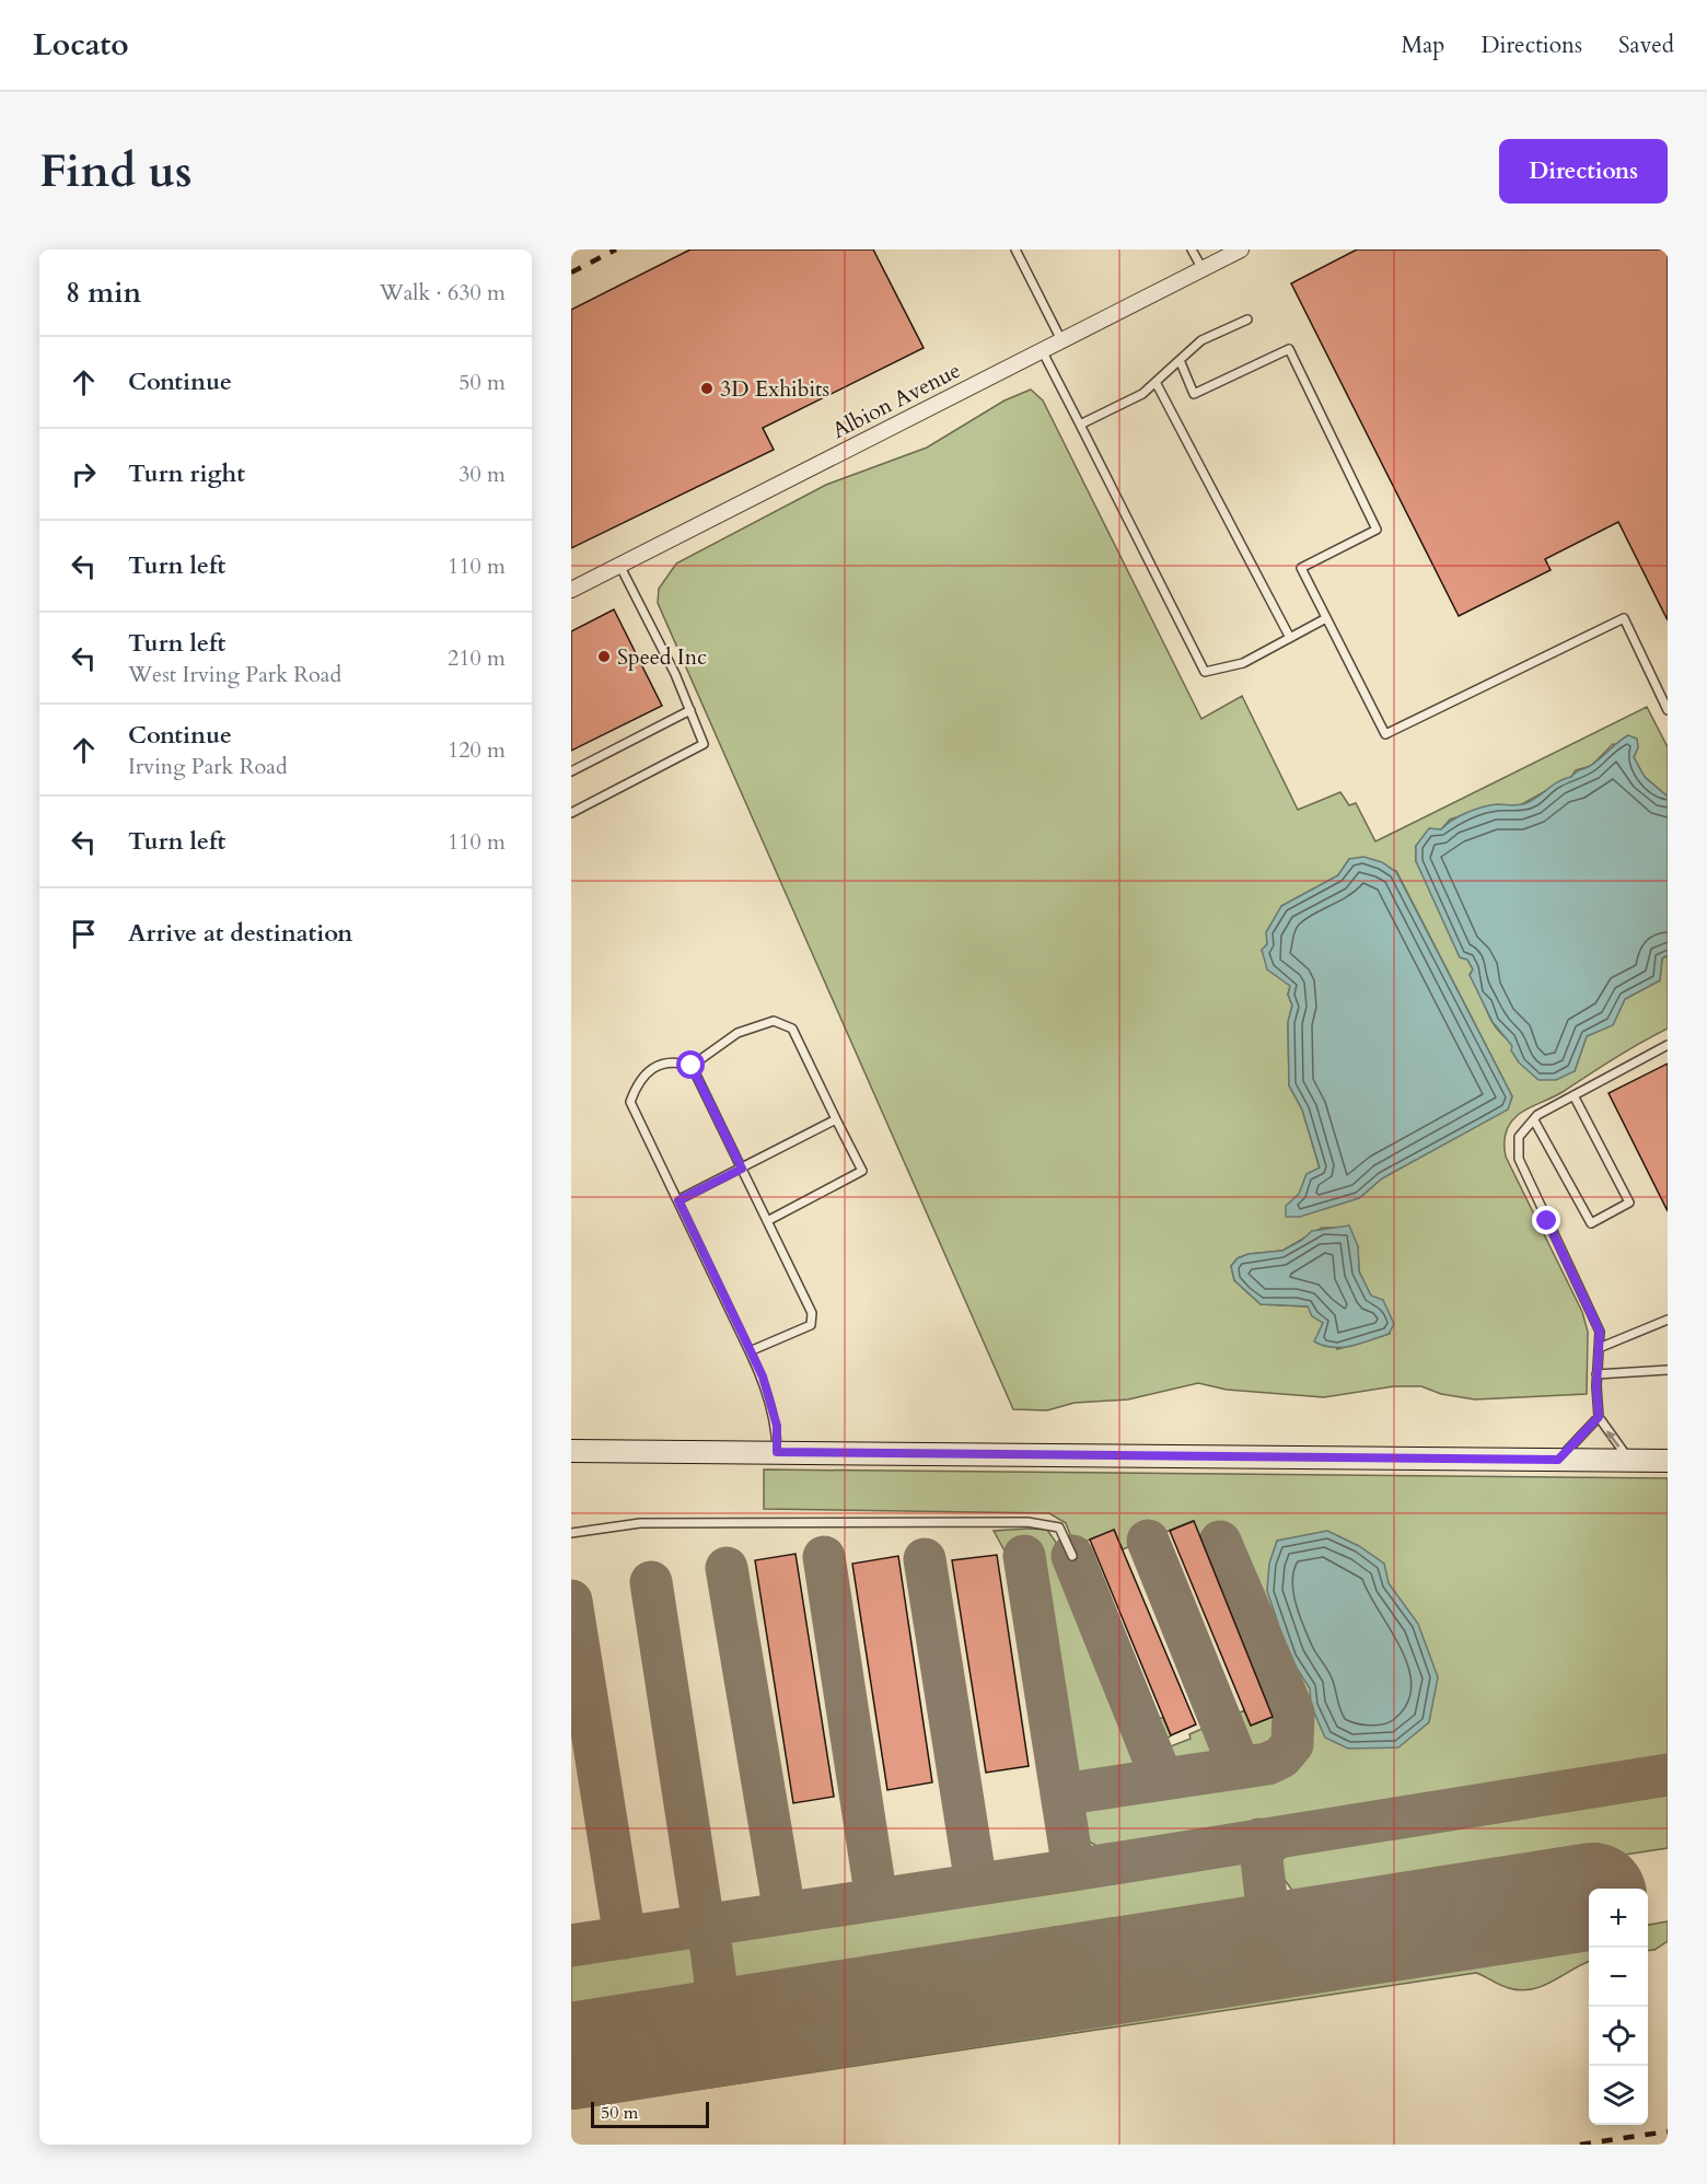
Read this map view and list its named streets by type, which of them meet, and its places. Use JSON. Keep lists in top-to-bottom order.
{
  "streets": {
    "street": ["Albion Avenue"]
  },
  "places": ["3D Exhibits", "Speed Inc"],
  "scale_bar": "50 m",
  "page": {
    "header": "Locato",
    "nav": ["Map", "Directions", "Saved"],
    "buttons": "Directions",
    "title": "Find us",
    "heading": ["8 min", "Walk · 630 m"],
    "list": [
      ["Continue", "50 m"],
      ["Turn right", "30 m"],
      ["Turn left", "110 m"],
      ["Turn left", "West Irving Park Road", "210 m"],
      ["Continue", "Irving Park Road", "120 m"],
      ["Turn left", "110 m"],
      "Arrive at destination"
    ],
    "map_buttons": ["+", "−"],
    "scale": "50 m"
  }
}
